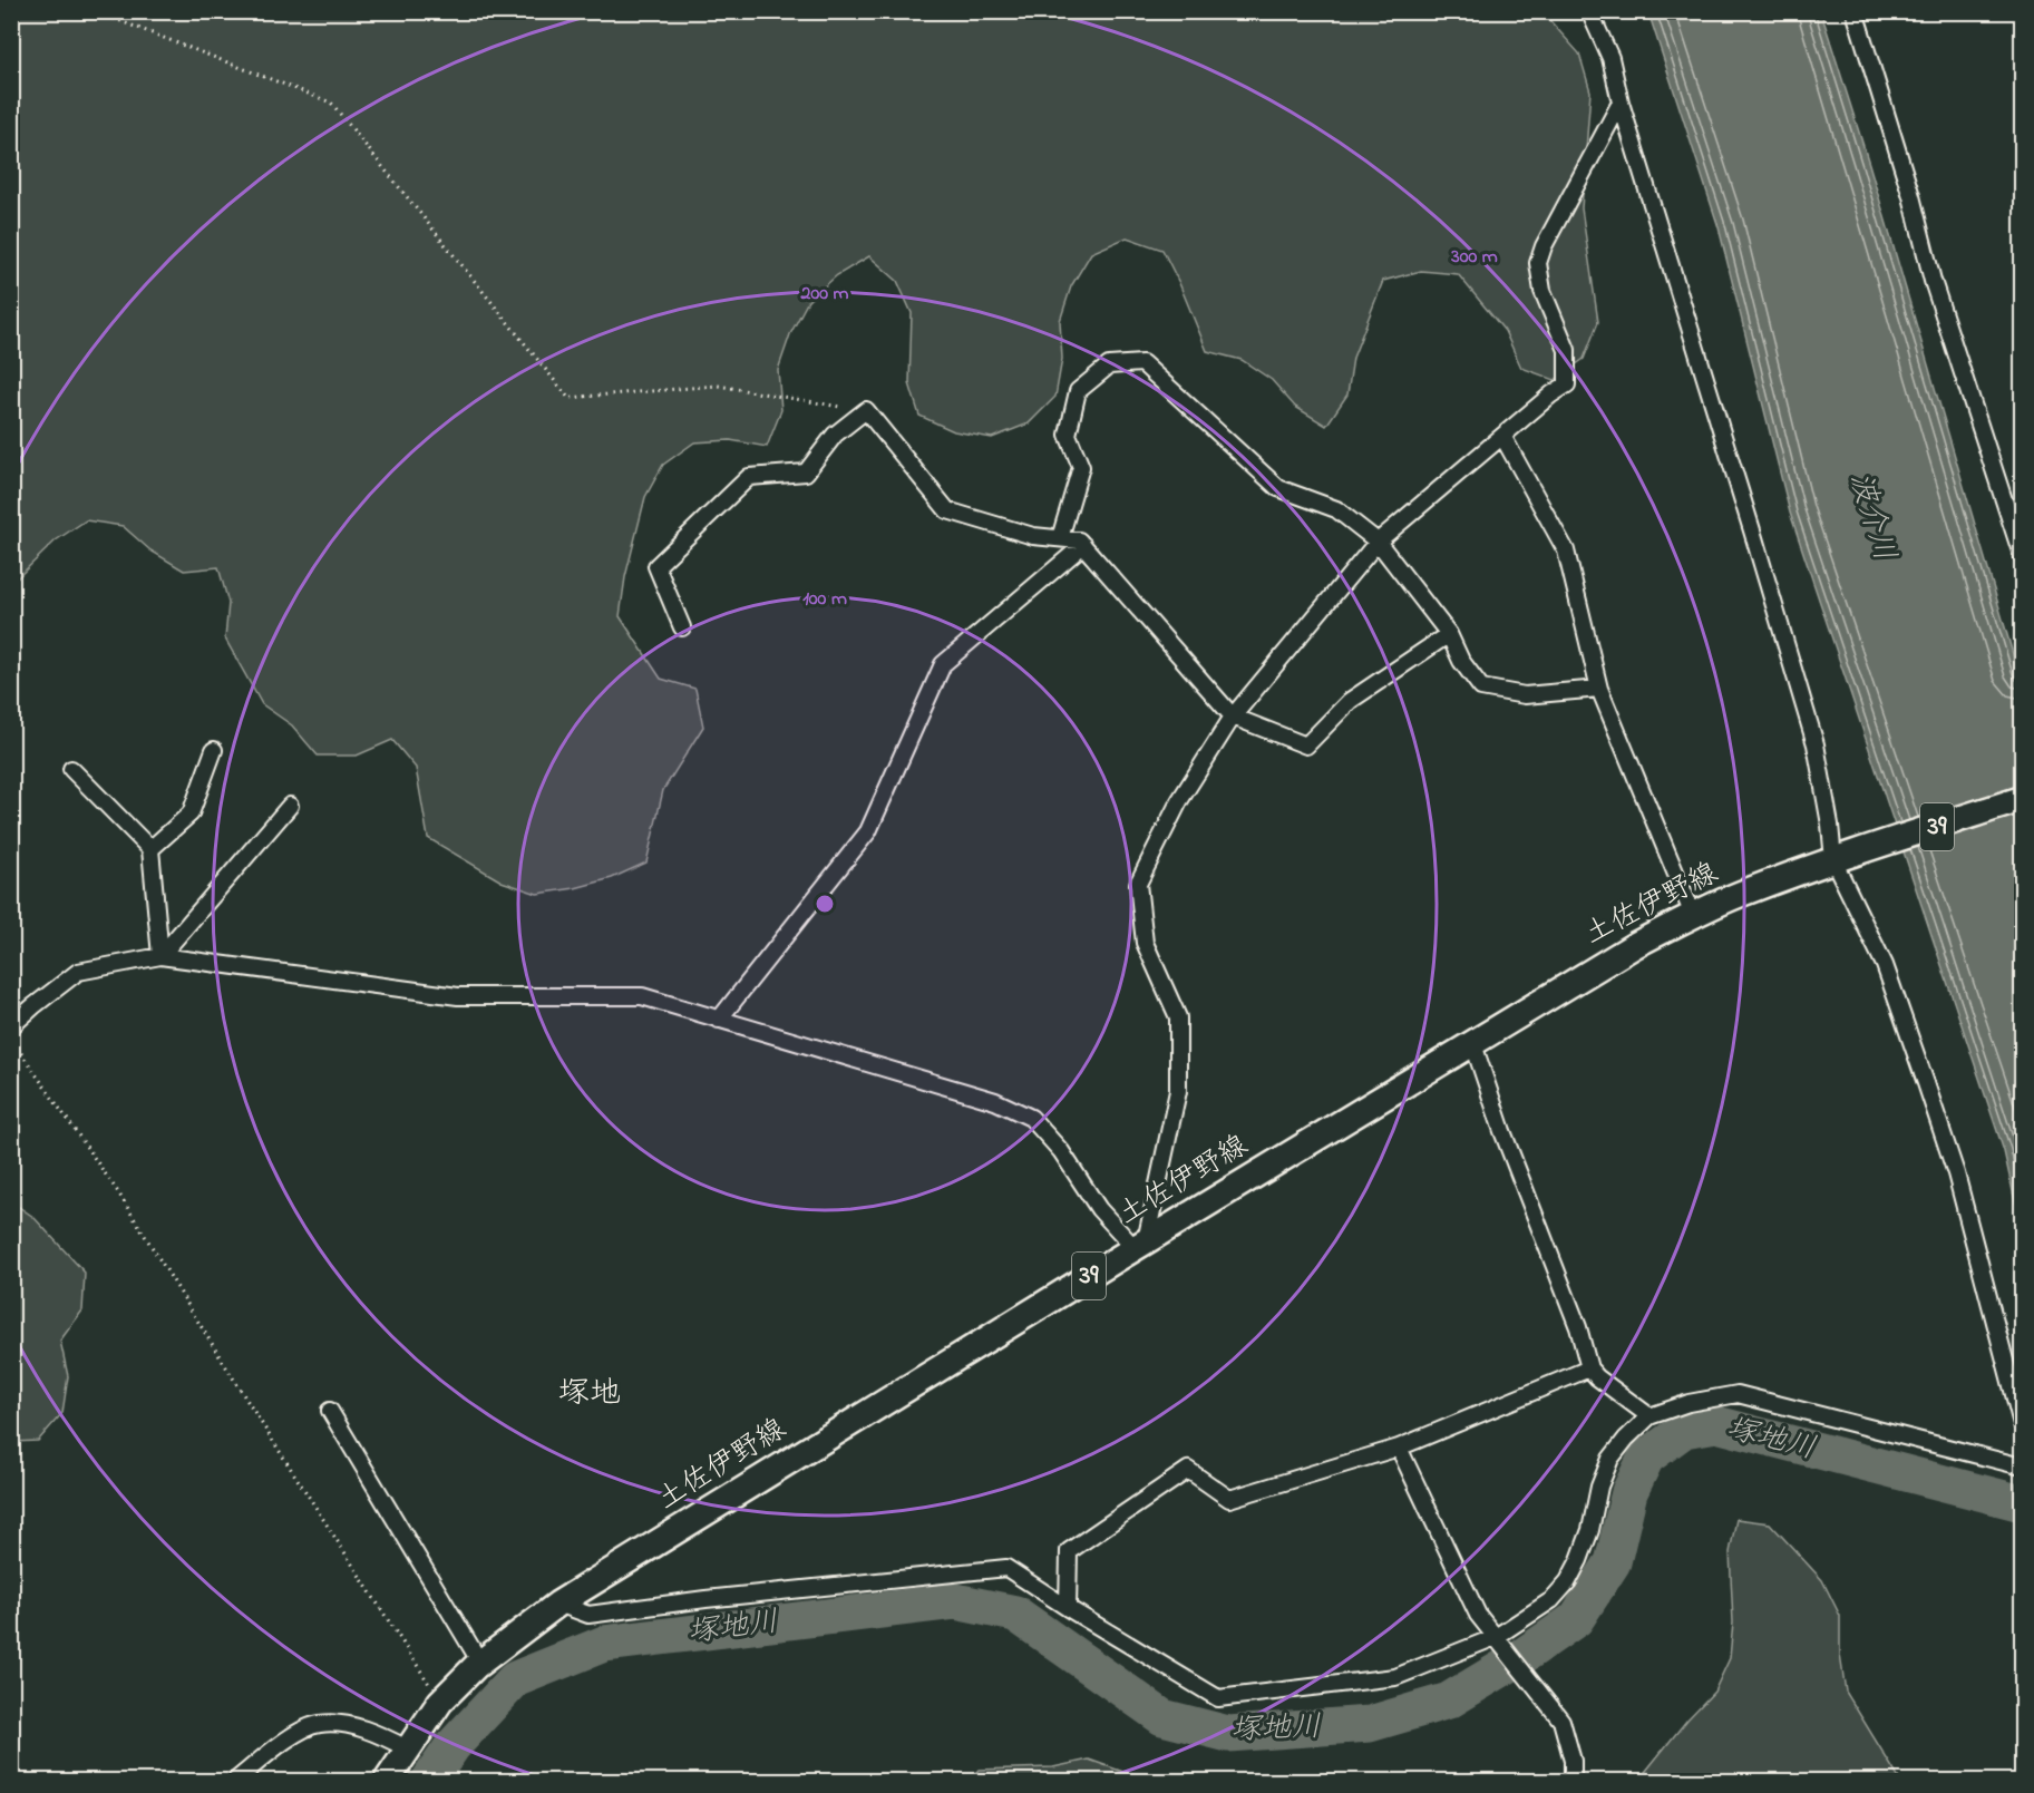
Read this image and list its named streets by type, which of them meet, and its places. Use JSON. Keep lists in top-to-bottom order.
{
  "streets": {
    "main road": ["39", "土佐伊野線"]
  },
  "districts": ["塚地"],
  "water": ["波介川", "塚地川"],
  "rings": ["300 m", "200 m", "100 m"]
}
